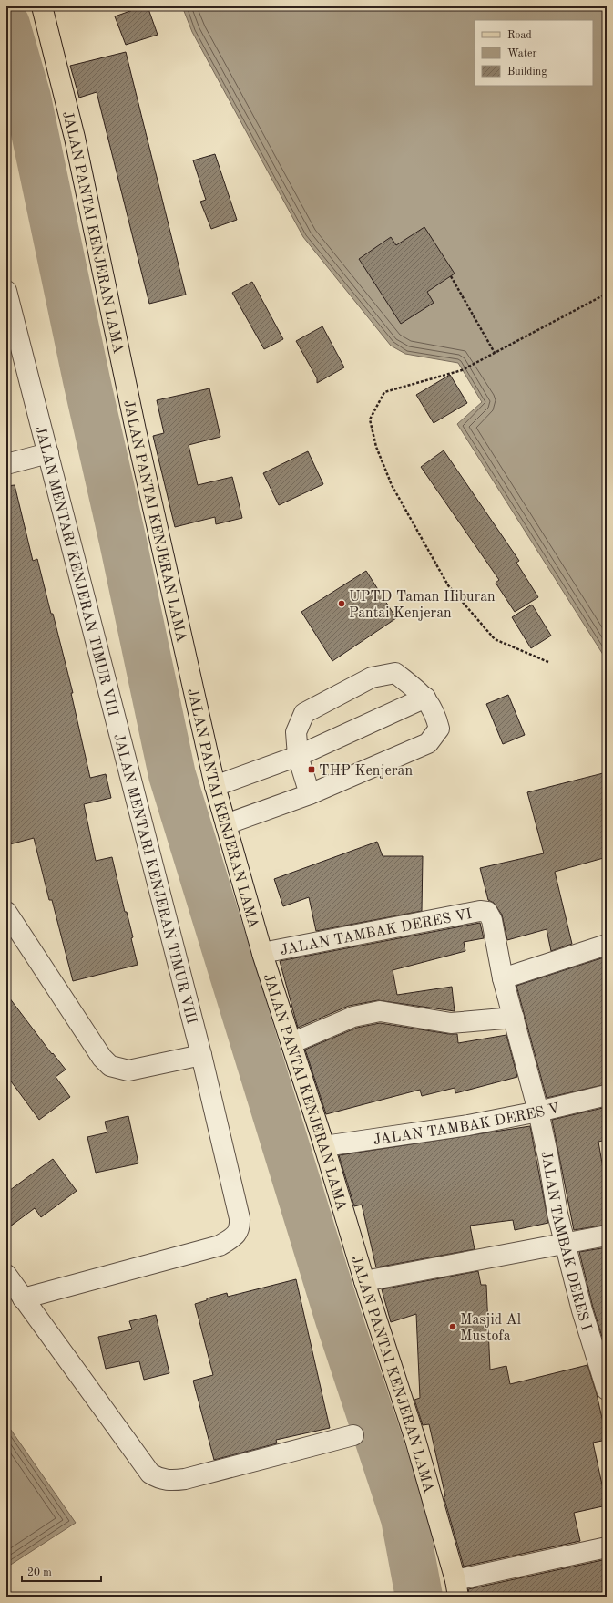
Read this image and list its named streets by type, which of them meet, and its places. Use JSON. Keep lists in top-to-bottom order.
{
  "streets": {
    "main road": ["JALAN PANTAI KENJERAN LAMA"],
    "street": [
      "JALAN MENTARI KENJERAN TIMUR VIII",
      "JALAN TAMBAK DERES VI",
      "JALAN TAMBAK DERES V",
      "JALAN TAMBAK DERES I"
    ]
  },
  "crossings": [
    ["JALAN PANTAI KENJERAN LAMA", "JALAN TAMBAK DERES VI"],
    ["JALAN PANTAI KENJERAN LAMA", "JALAN TAMBAK DERES V"],
    ["JALAN TAMBAK DERES VI", "JALAN TAMBAK DERES I"],
    ["JALAN TAMBAK DERES V", "JALAN TAMBAK DERES I"]
  ],
  "places": {
    "other": ["UPTD Taman Hiburan Pantai Kenjeran", "Masjid Al Mustofa"],
    "transit": ["THP Kenjeran"]
  },
  "legend": ["Road", "Water", "Building"],
  "scale_bar": "20 m"
}
